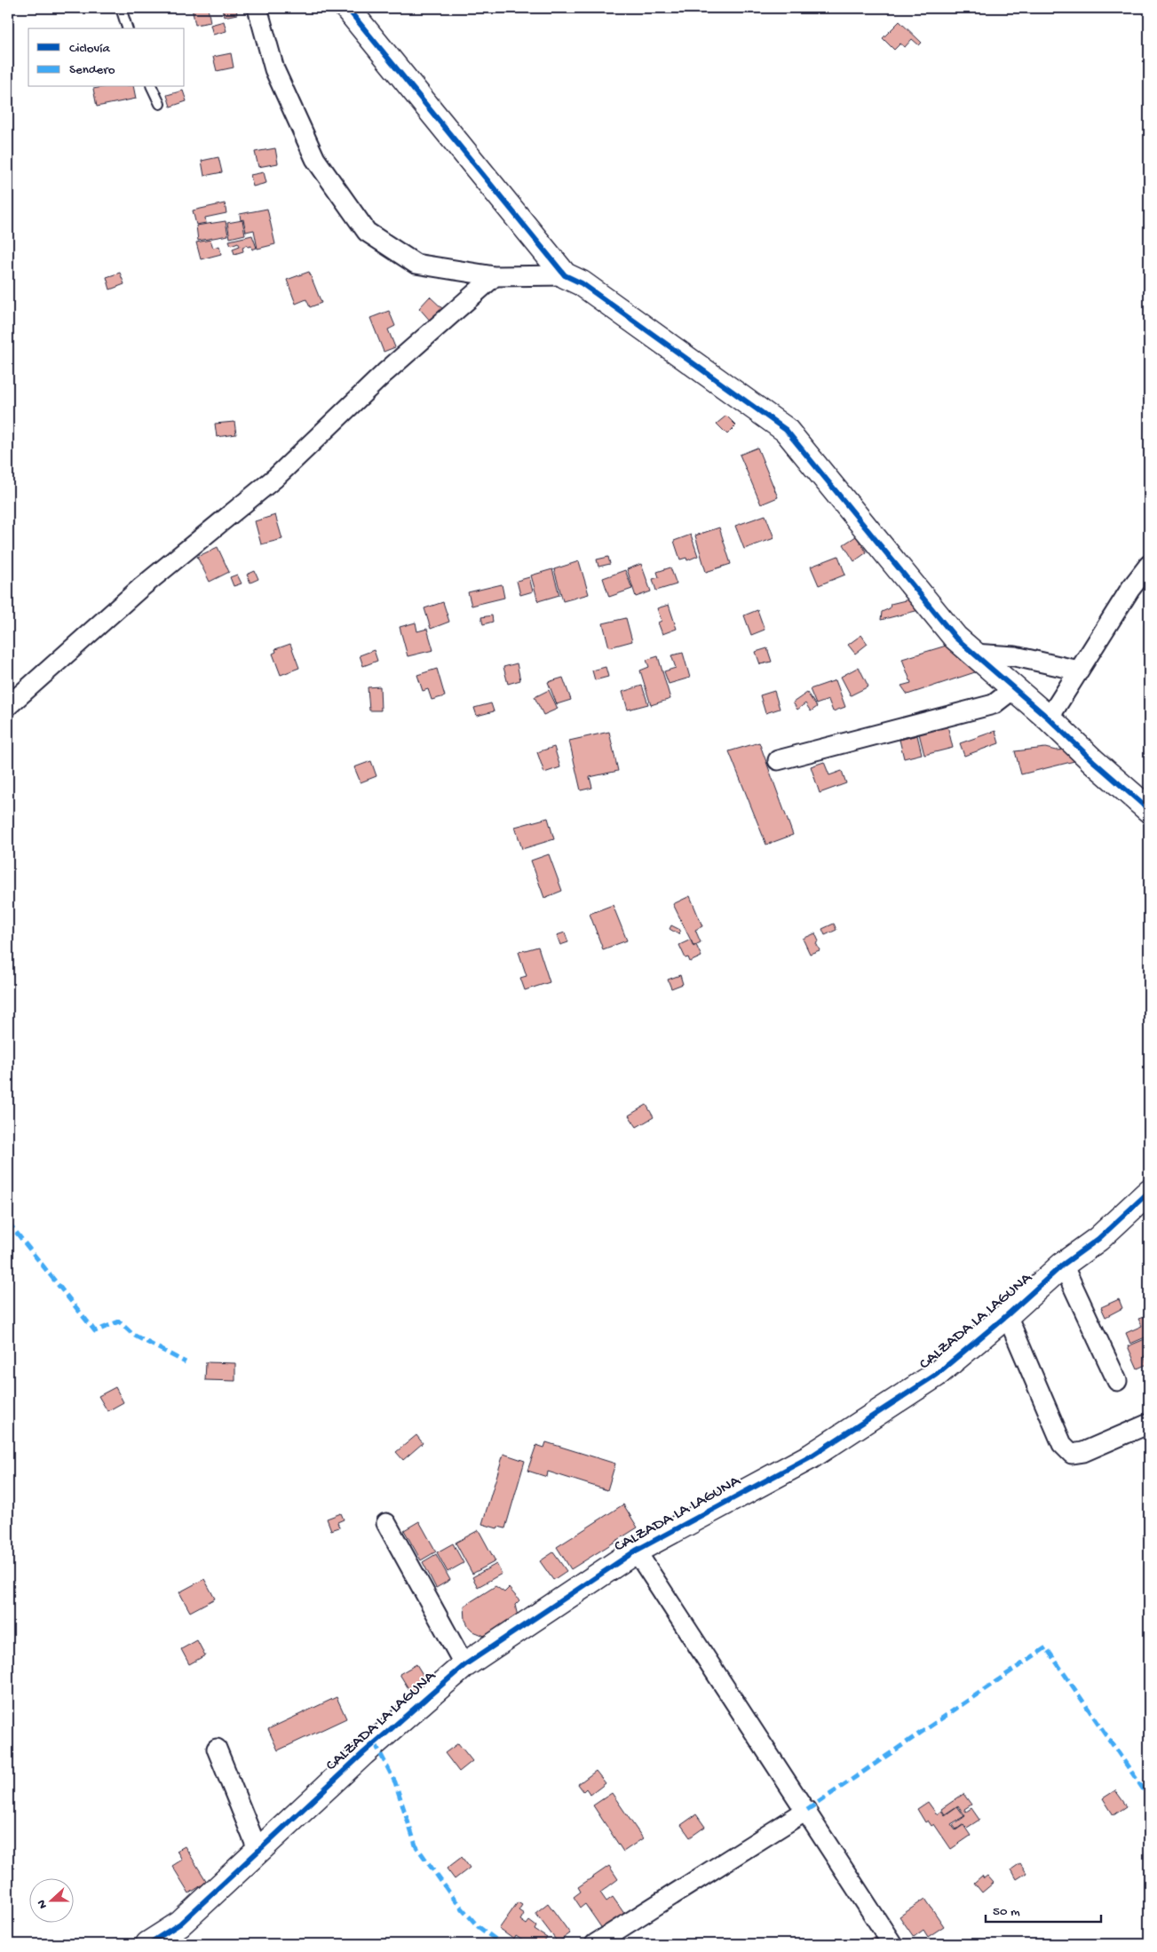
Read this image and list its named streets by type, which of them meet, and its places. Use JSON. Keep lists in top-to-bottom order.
{
  "streets": {
    "street": ["CALZADA LA LAGUNA"]
  },
  "legend": ["Ciclovía", "Sendero"],
  "scale_bar": "50 m",
  "north": "left"
}
